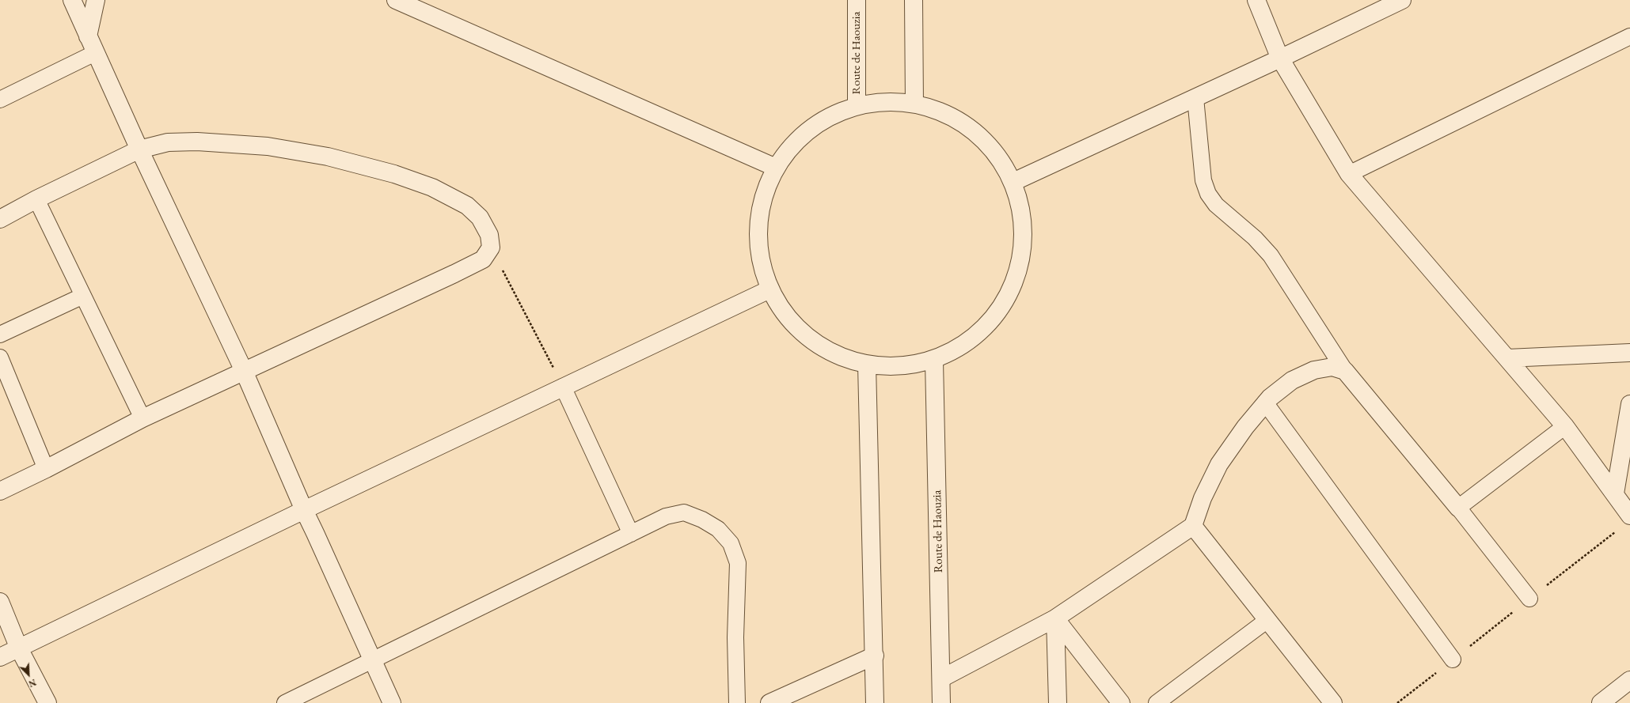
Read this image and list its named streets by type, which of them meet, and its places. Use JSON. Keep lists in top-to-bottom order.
{
  "streets": {
    "street": ["Route de Haouzia"]
  },
  "north": "bottom right"
}
